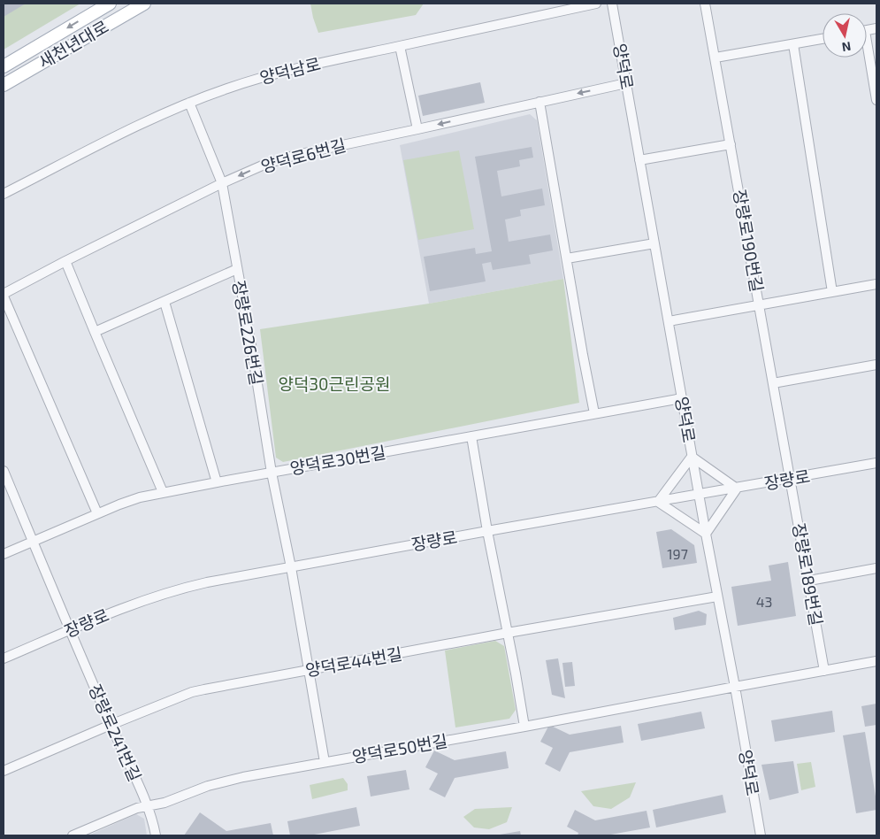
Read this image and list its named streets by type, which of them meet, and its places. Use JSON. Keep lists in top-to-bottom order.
{
  "streets": {
    "main road": ["새천년대로"],
    "street": [
      "양덕로",
      "양덕남로",
      "양덕로6번길",
      "장량로190번길",
      "장량로226번길",
      "양덕로30번길",
      "장량로",
      "장량로189번길",
      "양덕로44번길",
      "장량로241번길",
      "양덕로50번길"
    ]
  },
  "crossings": [
    ["양덕로", "양덕로6번길"],
    ["양덕로", "양덕로30번길"],
    ["양덕로", "장량로"],
    ["양덕로", "양덕로44번길"],
    ["양덕로", "양덕로50번길"],
    ["양덕남로", "장량로226번길"],
    ["양덕로6번길", "장량로226번길"],
    ["장량로190번길", "장량로"],
    ["장량로190번길", "장량로189번길"],
    ["장량로226번길", "양덕로30번길"],
    ["장량로226번길", "장량로"],
    ["장량로226번길", "양덕로44번길"],
    ["장량로226번길", "양덕로50번길"],
    ["양덕로30번길", "장량로241번길"],
    ["장량로", "장량로189번길"],
    ["장량로", "장량로241번길"],
    ["장량로189번길", "양덕로50번길"],
    ["양덕로44번길", "장량로241번길"],
    ["장량로241번길", "양덕로50번길"]
  ],
  "one_way": ["양덕로6번길"],
  "parks": ["양덕30근린공원"],
  "house_numbers": ["197", "43"],
  "north": "bottom"
}
